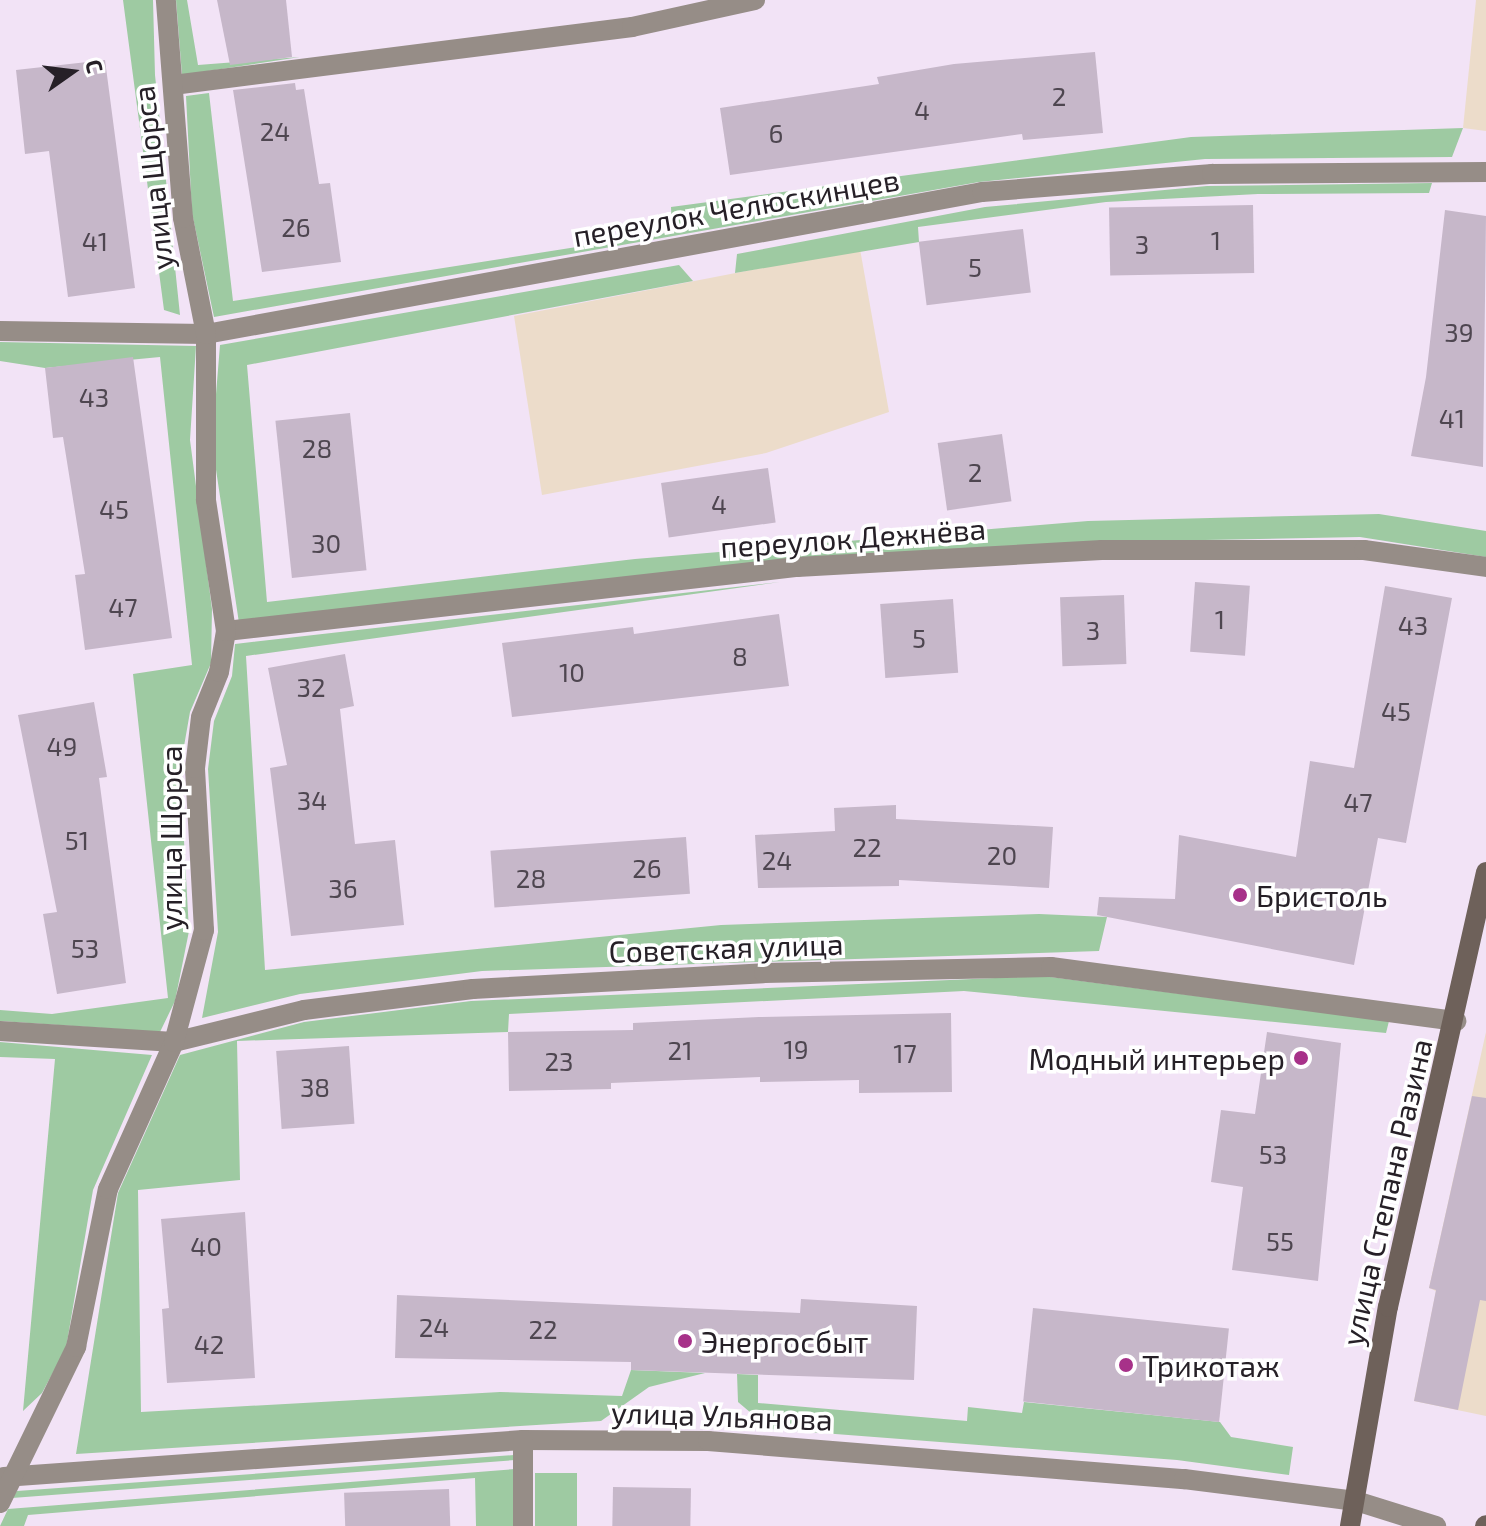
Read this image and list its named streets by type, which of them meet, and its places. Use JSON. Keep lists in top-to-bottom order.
{
  "streets": {
    "main road": ["улица Степана Разина"],
    "street": [
      "улица Щорса",
      "переулок Челюскинцев",
      "переулок Дежнёва",
      "Советская улица",
      "улица Ульянова"
    ]
  },
  "crossings": [
    ["улица Щорса", "переулок Челюскинцев"],
    ["улица Щорса", "переулок Дежнёва"],
    ["улица Щорса", "Советская улица"],
    ["улица Щорса", "улица Ульянова"],
    ["Советская улица", "улица Степана Разина"],
    ["улица Степана Разина", "улица Ульянова"]
  ],
  "places": [
    "Бристоль",
    "Модный интерьер",
    "Энергосбыт",
    "Трикотаж"
  ],
  "house_numbers": [
    "2",
    "4",
    "24",
    "6",
    "26",
    "1",
    "41",
    "3",
    "5",
    "39",
    "43",
    "41",
    "28",
    "2",
    "4",
    "45",
    "30",
    "47",
    "1",
    "43",
    "3",
    "5",
    "8",
    "10",
    "32",
    "45",
    "49",
    "34",
    "47",
    "51",
    "22",
    "20",
    "24",
    "26",
    "28",
    "36",
    "53",
    "19",
    "21",
    "17",
    "23",
    "38",
    "53",
    "55",
    "40",
    "24",
    "22",
    "42"
  ],
  "north": "right"
}
